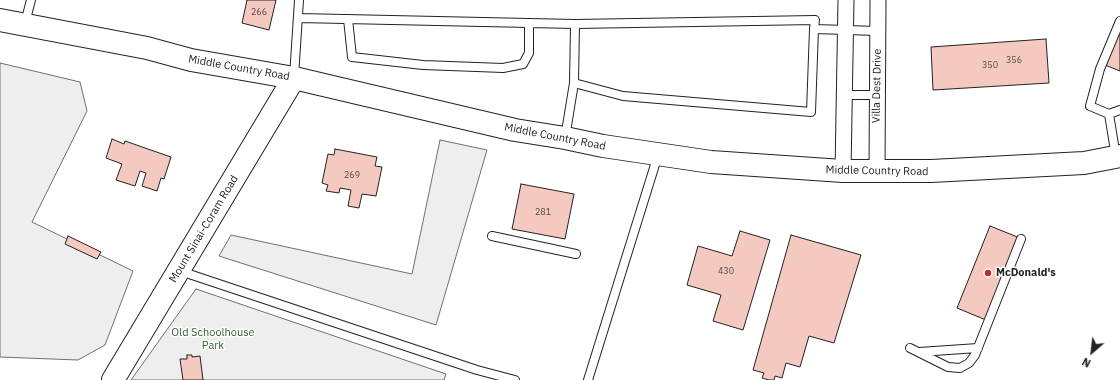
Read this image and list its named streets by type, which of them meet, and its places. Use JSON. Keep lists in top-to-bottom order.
{
  "streets": {
    "main road": ["Middle Country Road", "Mount Sinai-Coram Road"],
    "street": ["Villa Dest Drive"]
  },
  "crossings": [
    ["Middle Country Road", "Villa Dest Drive"],
    ["Middle Country Road", "Mount Sinai-Coram Road"]
  ],
  "parks": ["Old Schoolhouse Park"],
  "places": ["McDonald's"],
  "house_numbers": [
    "266",
    "356",
    "350",
    "269",
    "281",
    "430"
  ],
  "north": "bottom left"
}
